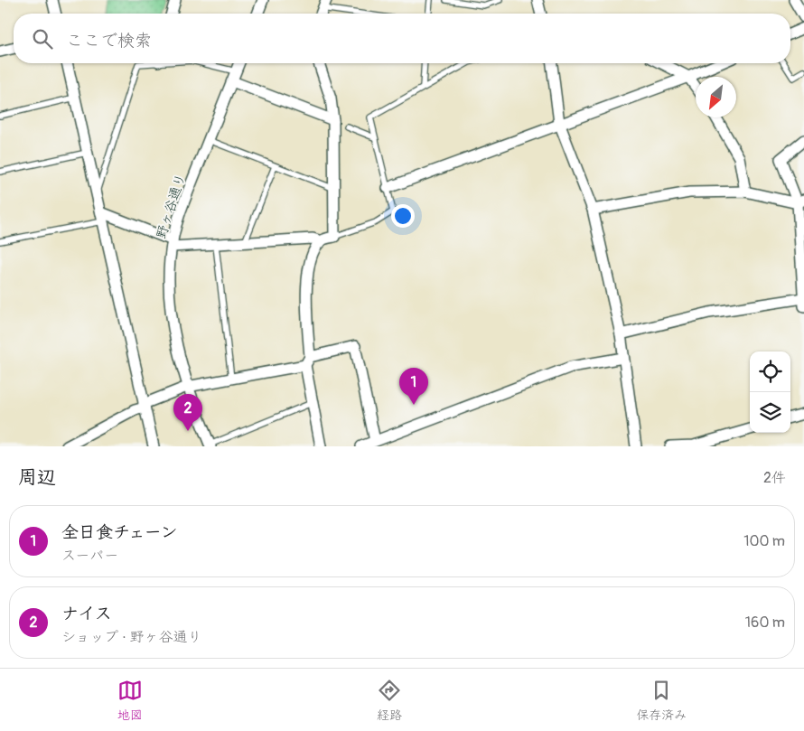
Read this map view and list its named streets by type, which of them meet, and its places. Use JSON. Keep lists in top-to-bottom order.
{
  "streets": {
    "street": ["野ヶ谷通り"]
  },
  "north": "bottom left",
  "page": {
    "search": "ここで検索",
    "pins": ["1", "2"],
    "heading": ["周辺", "2件"],
    "list": [
      {
        "mark": "1",
        "name": "全日食チェーン",
        "note": "スーパー",
        "value": "100 m"
      },
      {
        "mark": "2",
        "name": "ナイス",
        "note": "ショップ · 野ヶ谷通り",
        "value": "160 m"
      }
    ],
    "nav": ["地図", "経路", "保存済み"]
  }
}
